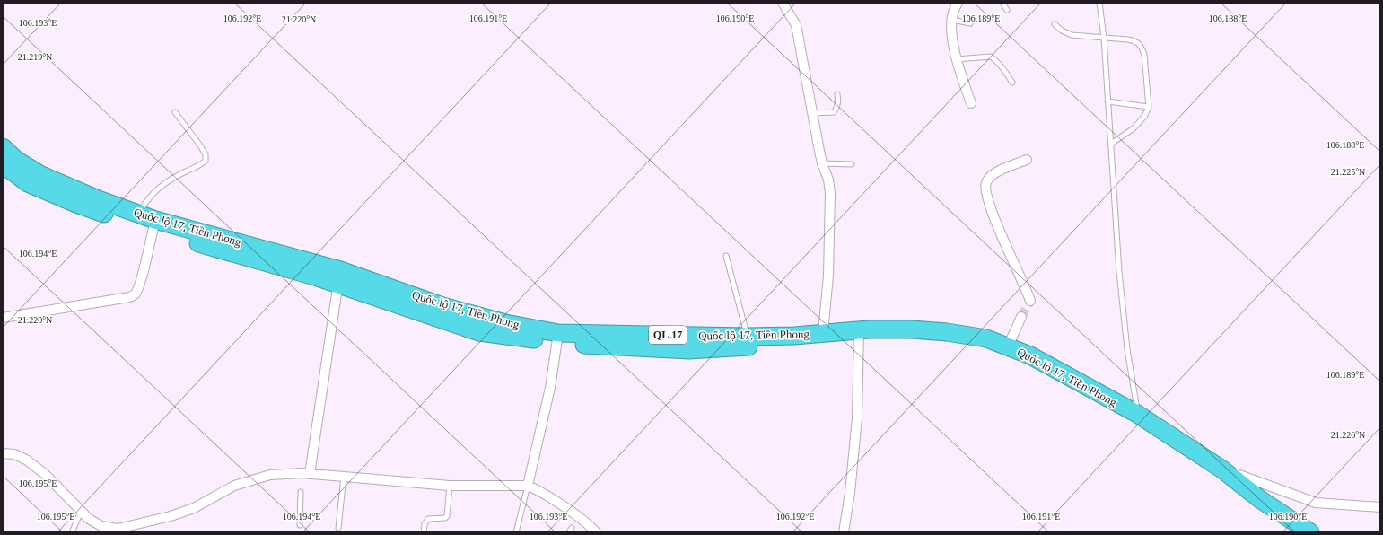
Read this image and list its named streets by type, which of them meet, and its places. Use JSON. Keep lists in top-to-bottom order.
{
  "streets": {
    "highway": ["Quốc lộ 17, Tiền Phong", "QL.17"]
  },
  "coordinates": [
    "106.192°E",
    "106.191°E",
    "106.190°E",
    "106.189°E",
    "106.188°E",
    "21.220°N",
    "106.193°E",
    "21.219°N",
    "21.225°N",
    "106.194°E",
    "21.226°N",
    "106.195°E"
  ]
}
